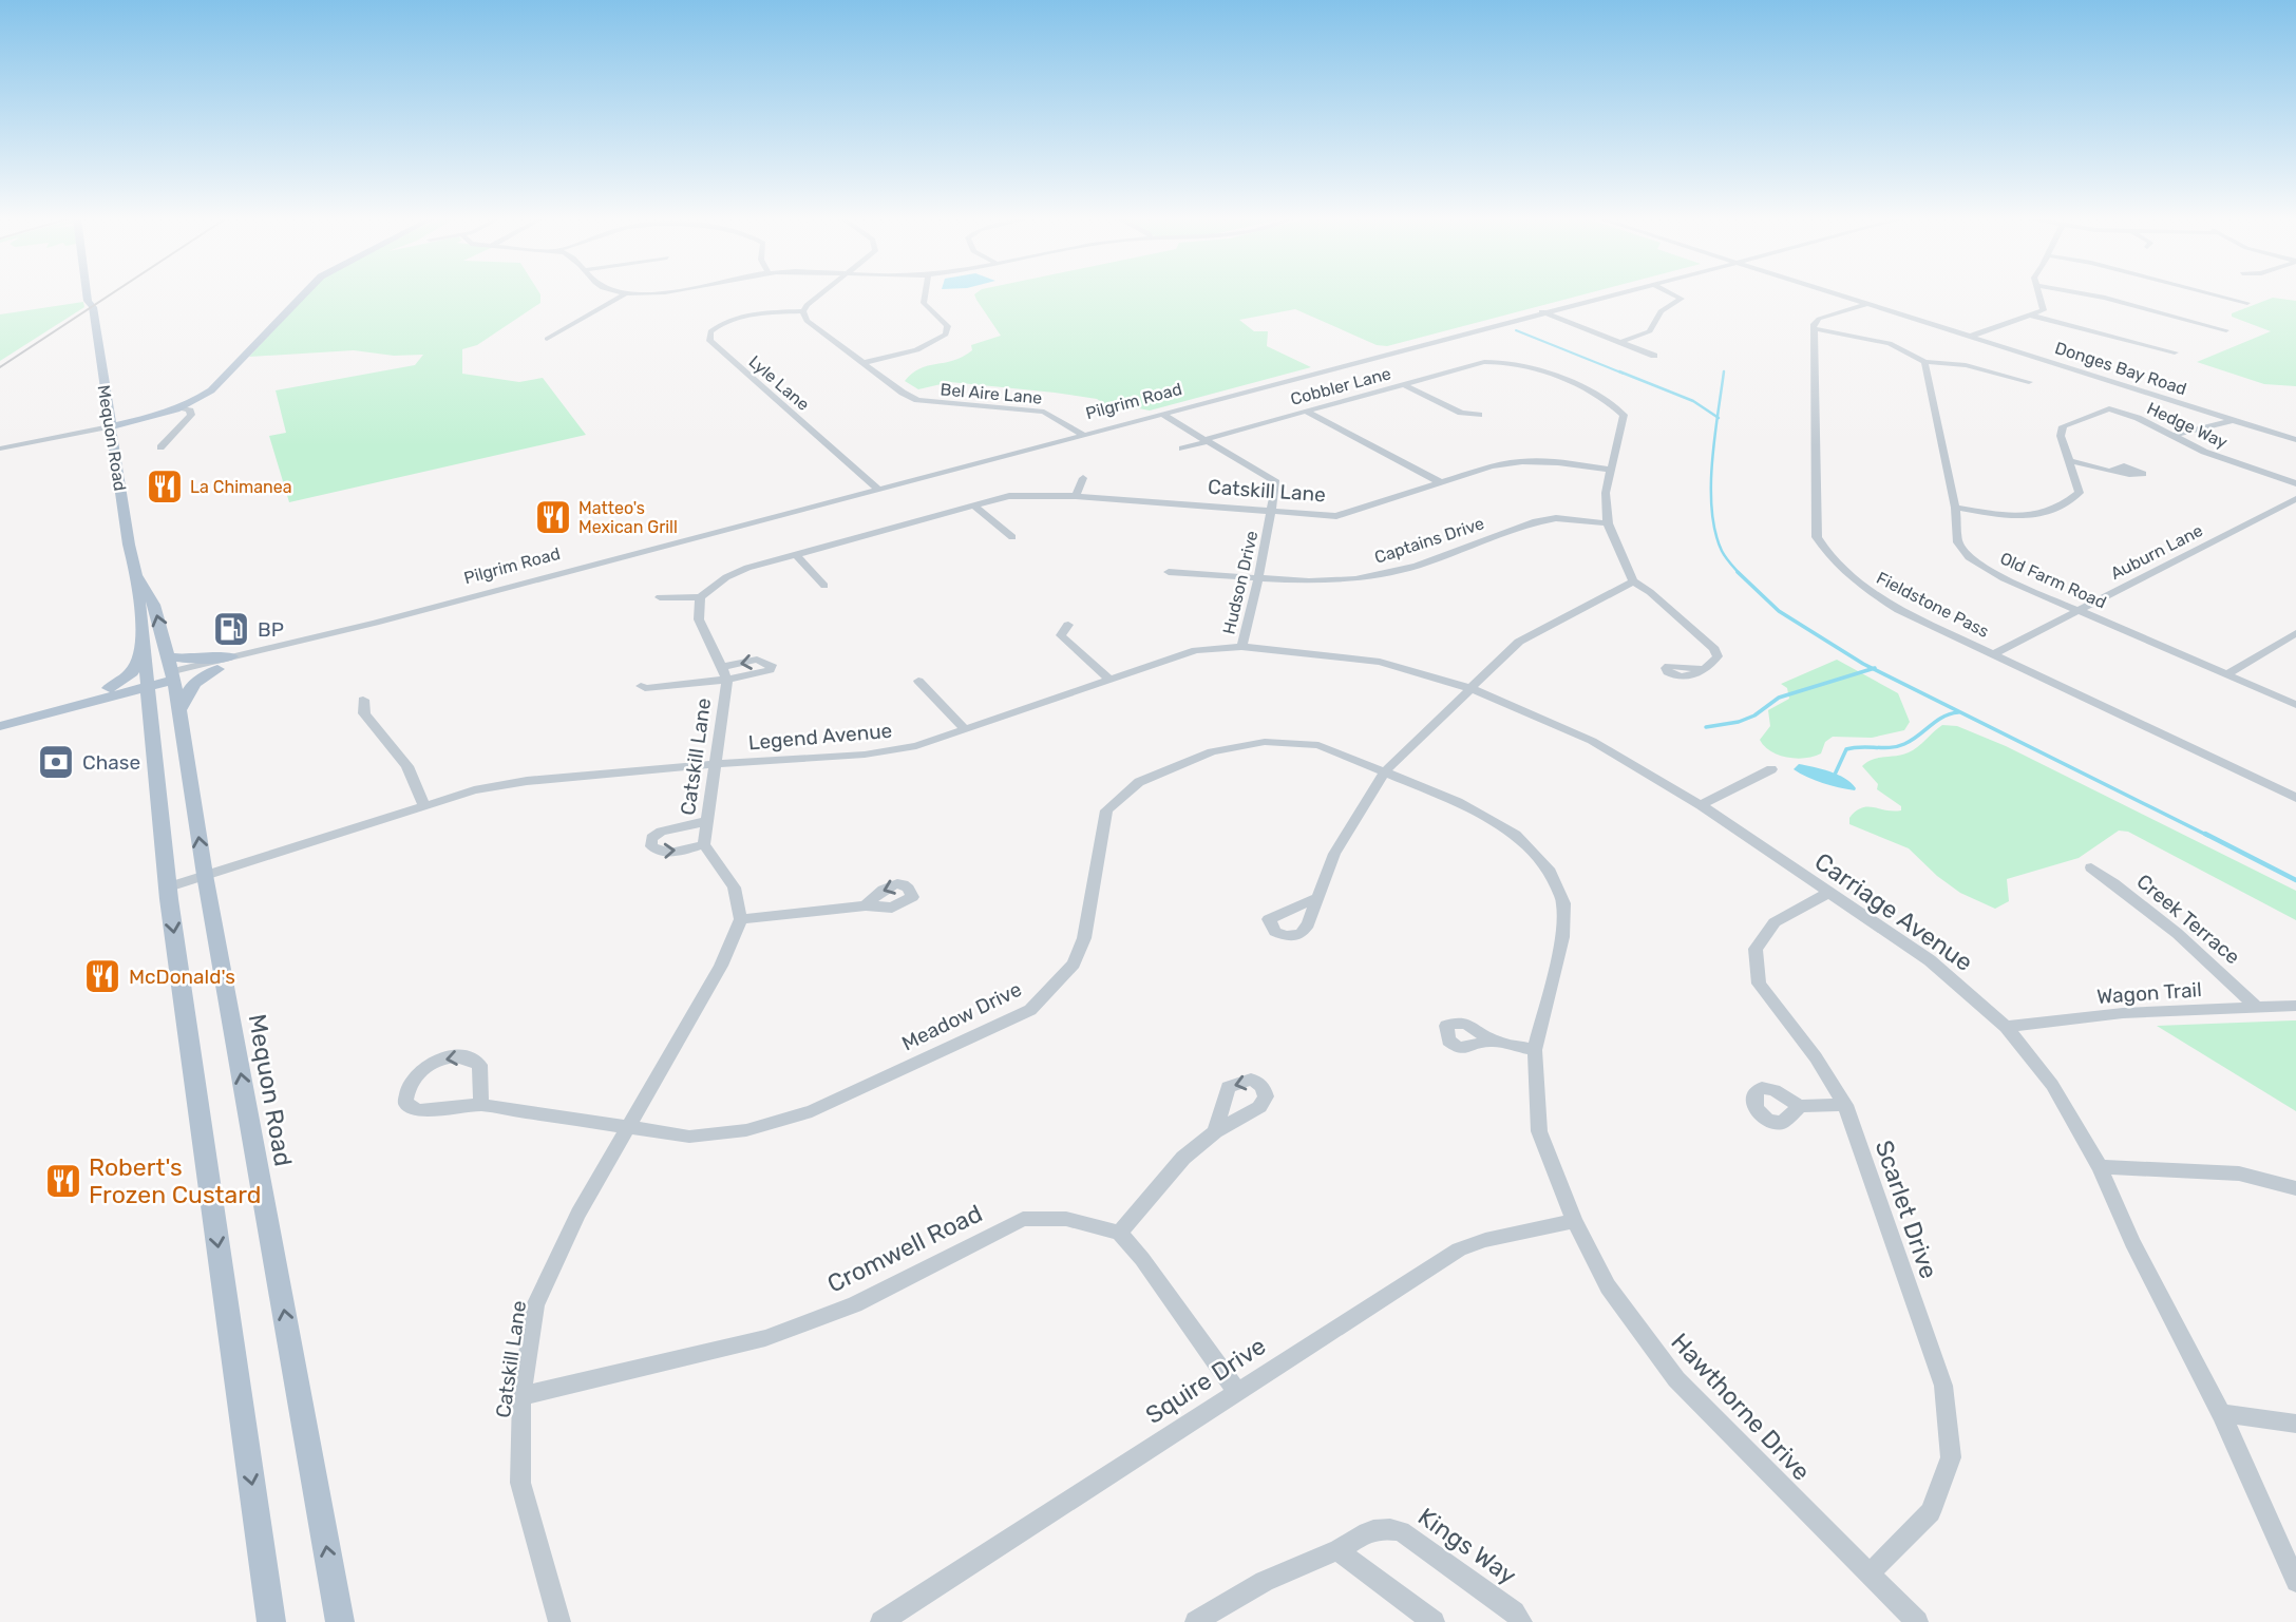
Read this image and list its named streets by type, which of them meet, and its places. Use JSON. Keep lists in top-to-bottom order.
{
  "streets": {
    "main road": ["Pilgrim Road", "Mequon Road"],
    "street": [
      "Donges Bay Road",
      "Lyle Lane",
      "Cobbler Lane",
      "Bel Aire Lane",
      "Hedge Way",
      "Catskill Lane",
      "Captains Drive",
      "Auburn Lane",
      "Old Farm Road",
      "Hudson Drive",
      "Fieldstone Pass",
      "Legend Avenue",
      "Carriage Avenue",
      "Creek Terrace",
      "Wagon Trail",
      "Meadow Drive",
      "Scarlet Drive",
      "Cromwell Road",
      "Squire Drive",
      "Hawthorne Drive",
      "Kings Way"
    ]
  },
  "crossings": [
    ["Lyle Lane", "Bel Aire Lane"],
    ["Lyle Lane", "Pilgrim Road"],
    ["Cobbler Lane", "Catskill Lane"],
    ["Cobbler Lane", "Hudson Drive"],
    ["Bel Aire Lane", "Pilgrim Road"],
    ["Pilgrim Road", "Mequon Road"],
    ["Pilgrim Road", "Hudson Drive"],
    ["Mequon Road", "Legend Avenue"],
    ["Catskill Lane", "Hudson Drive"],
    ["Catskill Lane", "Legend Avenue"],
    ["Catskill Lane", "Meadow Drive"],
    ["Catskill Lane", "Cromwell Road"],
    ["Captains Drive", "Hudson Drive"],
    ["Auburn Lane", "Old Farm Road"],
    ["Auburn Lane", "Fieldstone Pass"],
    ["Hudson Drive", "Legend Avenue"],
    ["Legend Avenue", "Carriage Avenue"],
    ["Carriage Avenue", "Wagon Trail"],
    ["Carriage Avenue", "Scarlet Drive"],
    ["Creek Terrace", "Wagon Trail"],
    ["Meadow Drive", "Hawthorne Drive"],
    ["Scarlet Drive", "Hawthorne Drive"],
    ["Squire Drive", "Hawthorne Drive"]
  ],
  "places": {
    "restaurant": [
      "La Chimanea",
      "Matteo's Mexican Grill",
      "McDonald's",
      "Robert's Frozen Custard"
    ],
    "fuel station": ["BP"],
    "bank": ["Chase"]
  }
}
